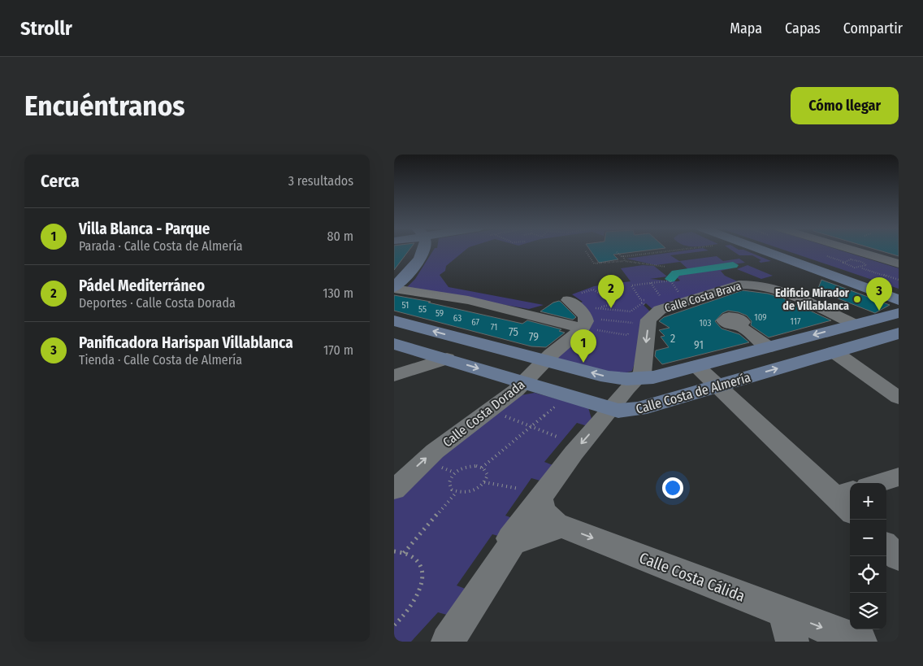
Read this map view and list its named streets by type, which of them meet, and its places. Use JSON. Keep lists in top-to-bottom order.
{
  "streets": {
    "street": [
      "Calle Costa Brava",
      "Calle Costa de Almería",
      "Calle Costa Dorada",
      "Calle Costa Cálida"
    ]
  },
  "crossings": [
    ["Calle Costa Brava", "Calle Costa de Almería"],
    ["Calle Costa Brava", "Calle Costa Cálida"],
    ["Calle Costa de Almería", "Calle Costa Dorada"]
  ],
  "one_way": ["Calle Costa Brava"],
  "places": ["Edificio Mirador de Villablanca"],
  "house_numbers": [
    "51",
    "55",
    "59",
    "109",
    "63",
    "117",
    "67",
    "103",
    "71",
    "75",
    "79",
    "2",
    "91"
  ],
  "page": {
    "header": "Strollr",
    "nav": ["Mapa", "Capas", "Compartir"],
    "buttons": "Cómo llegar",
    "title": "Encuéntranos",
    "heading": ["Cerca", "3 resultados"],
    "list": [
      {
        "mark": "1",
        "name": "Villa Blanca - Parque",
        "note": "Parada · Calle Costa de Almería",
        "value": "80 m"
      },
      {
        "mark": "2",
        "name": "Pádel Mediterráneo",
        "note": "Deportes · Calle Costa Dorada",
        "value": "130 m"
      },
      {
        "mark": "3",
        "name": "Panificadora Harispan Villablanca",
        "note": "Tienda · Calle Costa de Almería",
        "value": "170 m"
      }
    ],
    "pins": ["2", "3", "1"],
    "map_buttons": ["+", "−"]
  }
}
